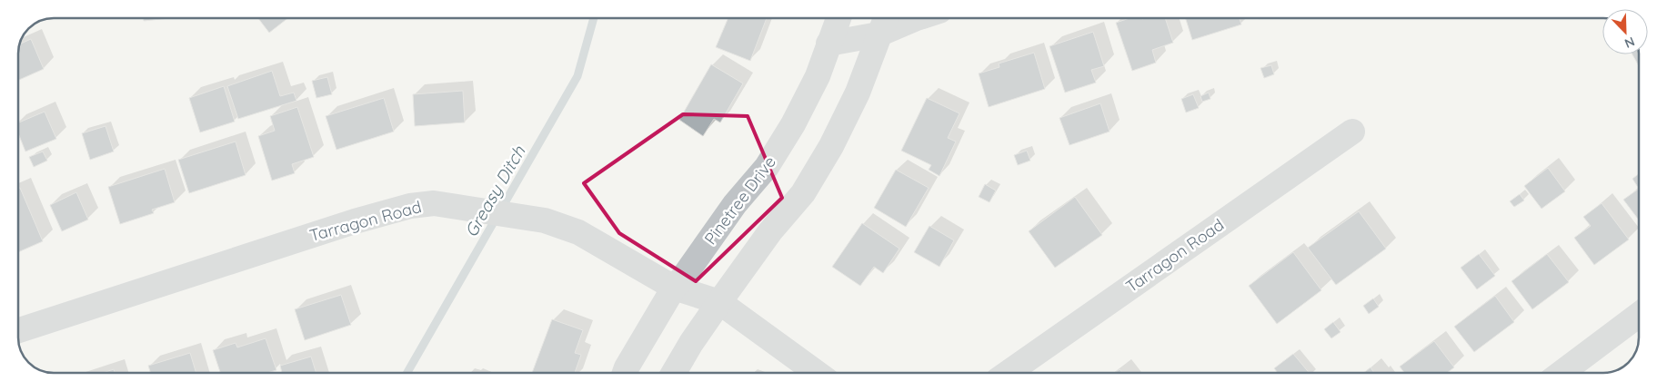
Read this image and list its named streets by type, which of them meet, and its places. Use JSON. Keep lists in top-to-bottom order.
{
  "streets": {
    "street": ["Pinetree Drive", "Tarragon Road"]
  },
  "crossings": [
    ["Pinetree Drive", "Tarragon Road"]
  ],
  "water": ["Greasy Ditch"],
  "north": "bottom right"
}
